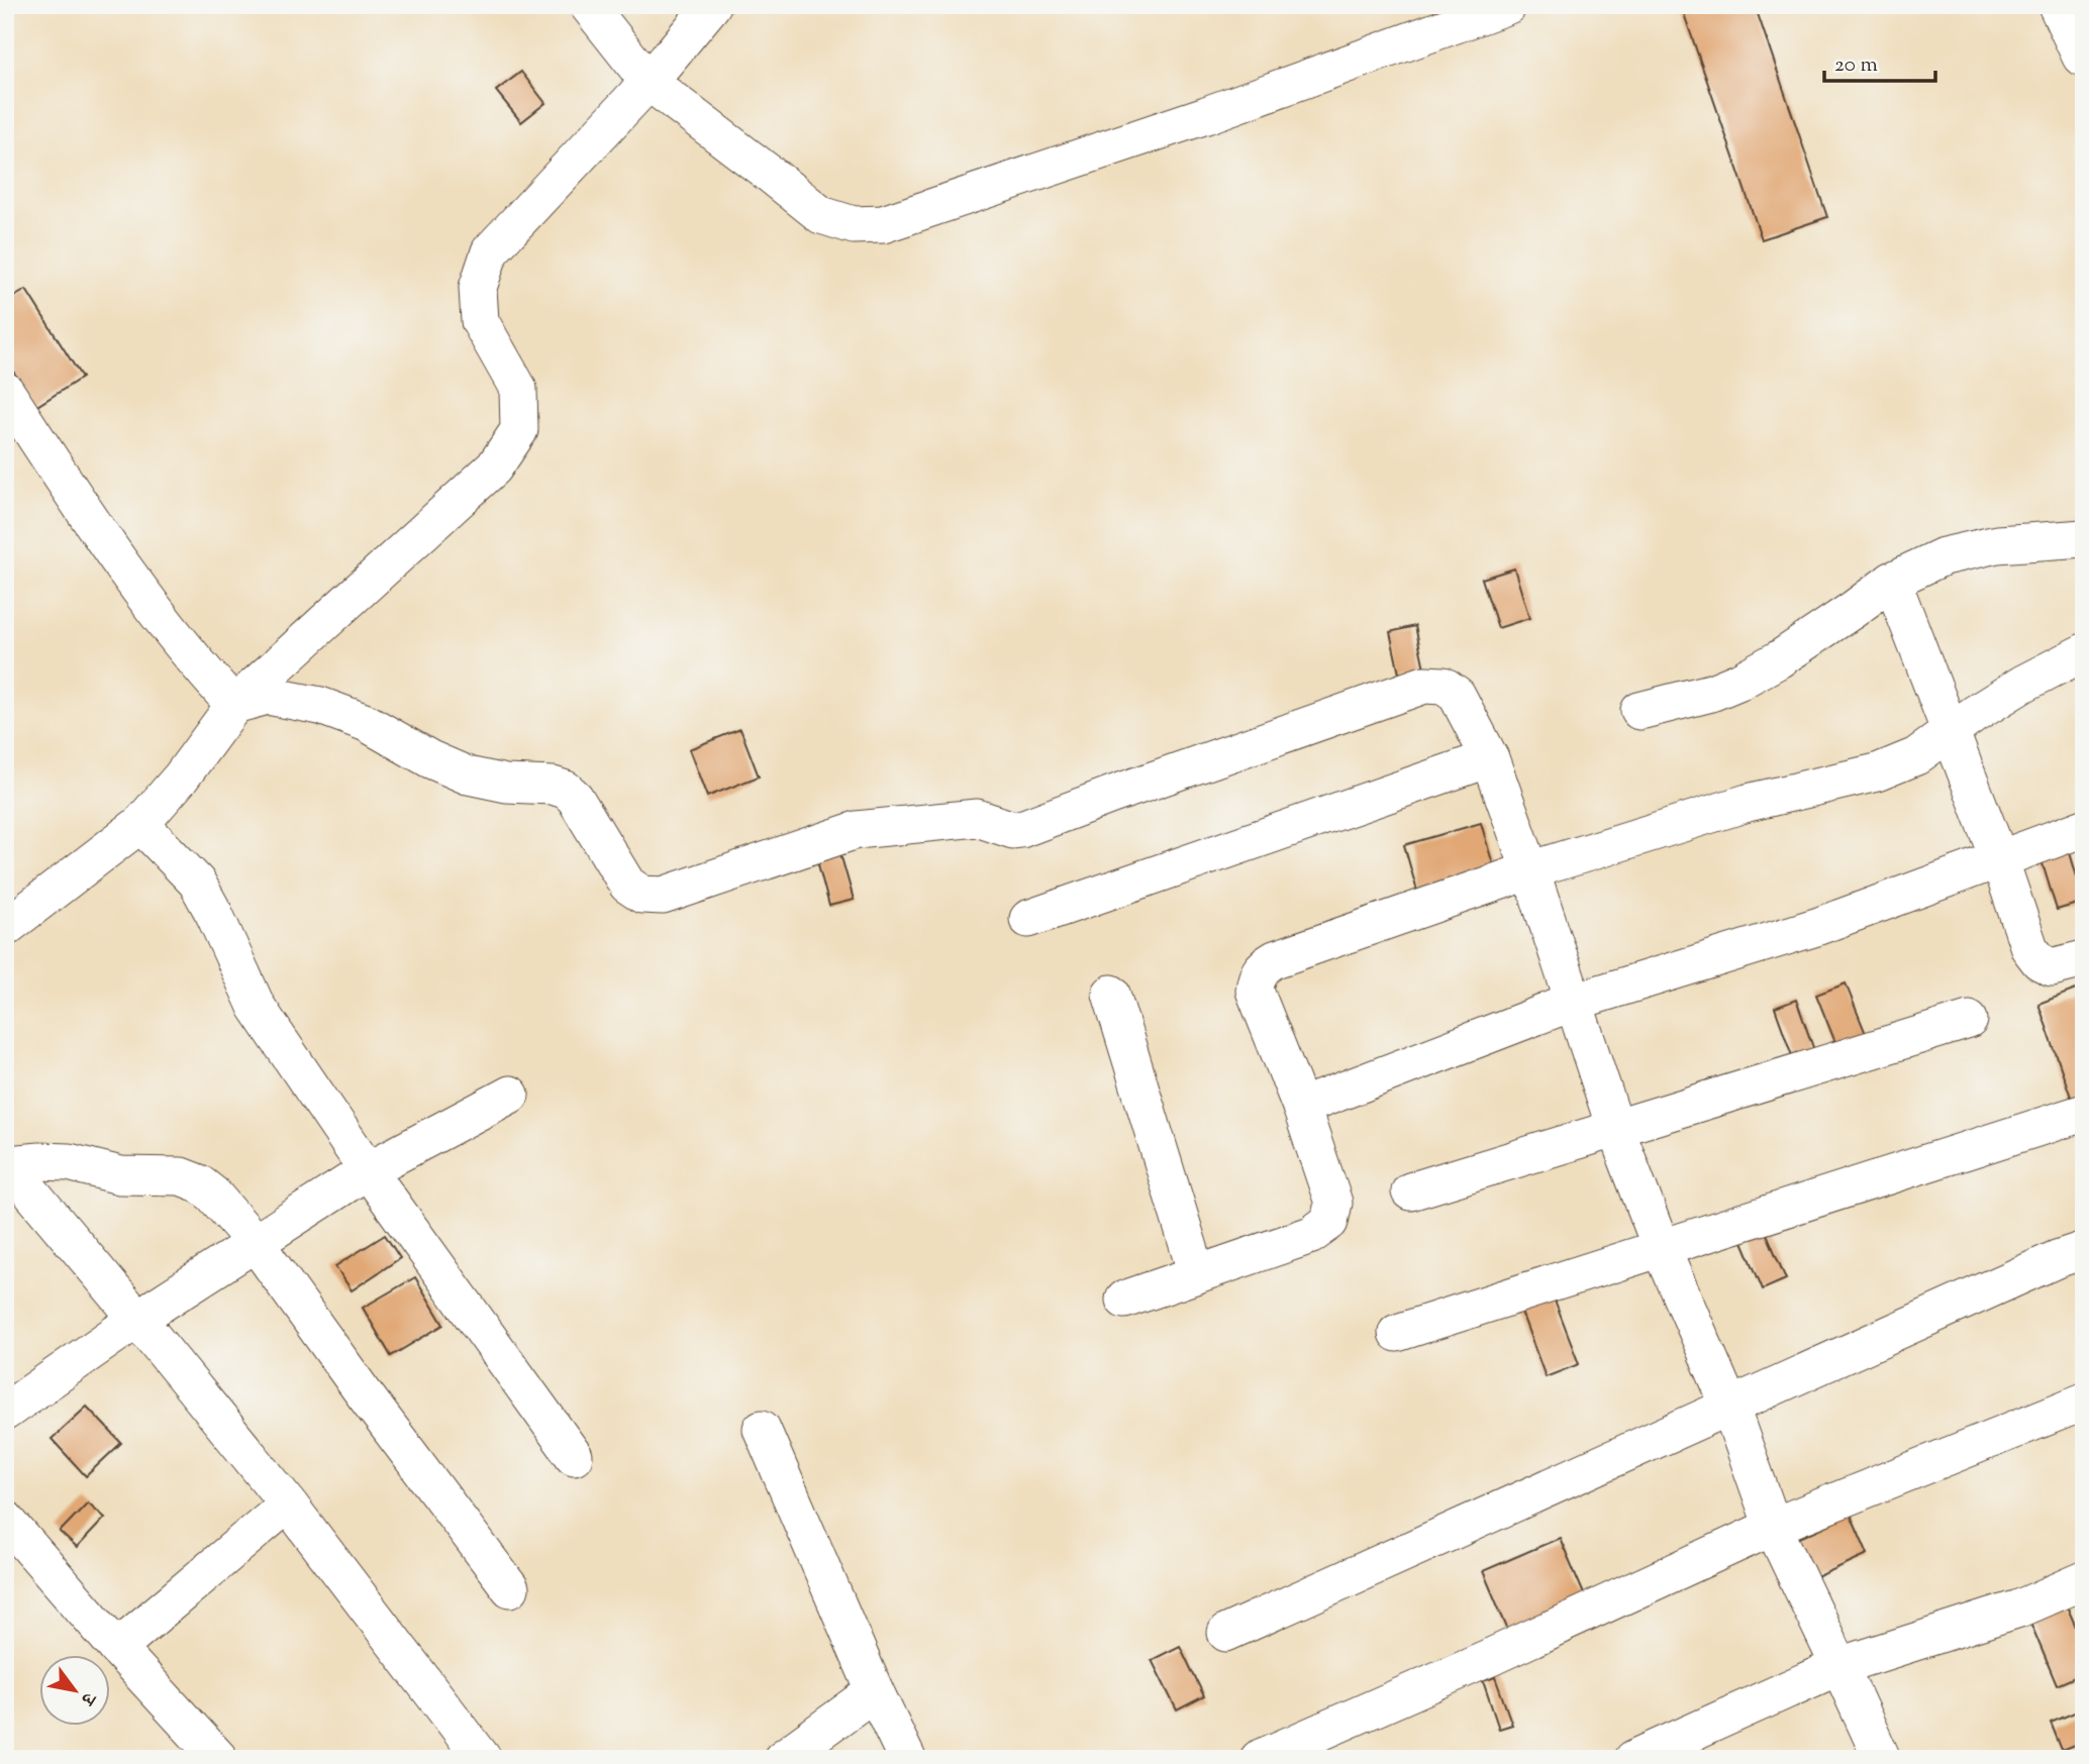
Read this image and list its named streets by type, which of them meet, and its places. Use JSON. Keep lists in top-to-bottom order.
{
  "scale_bar": "20 m",
  "north": "bottom right"
}
